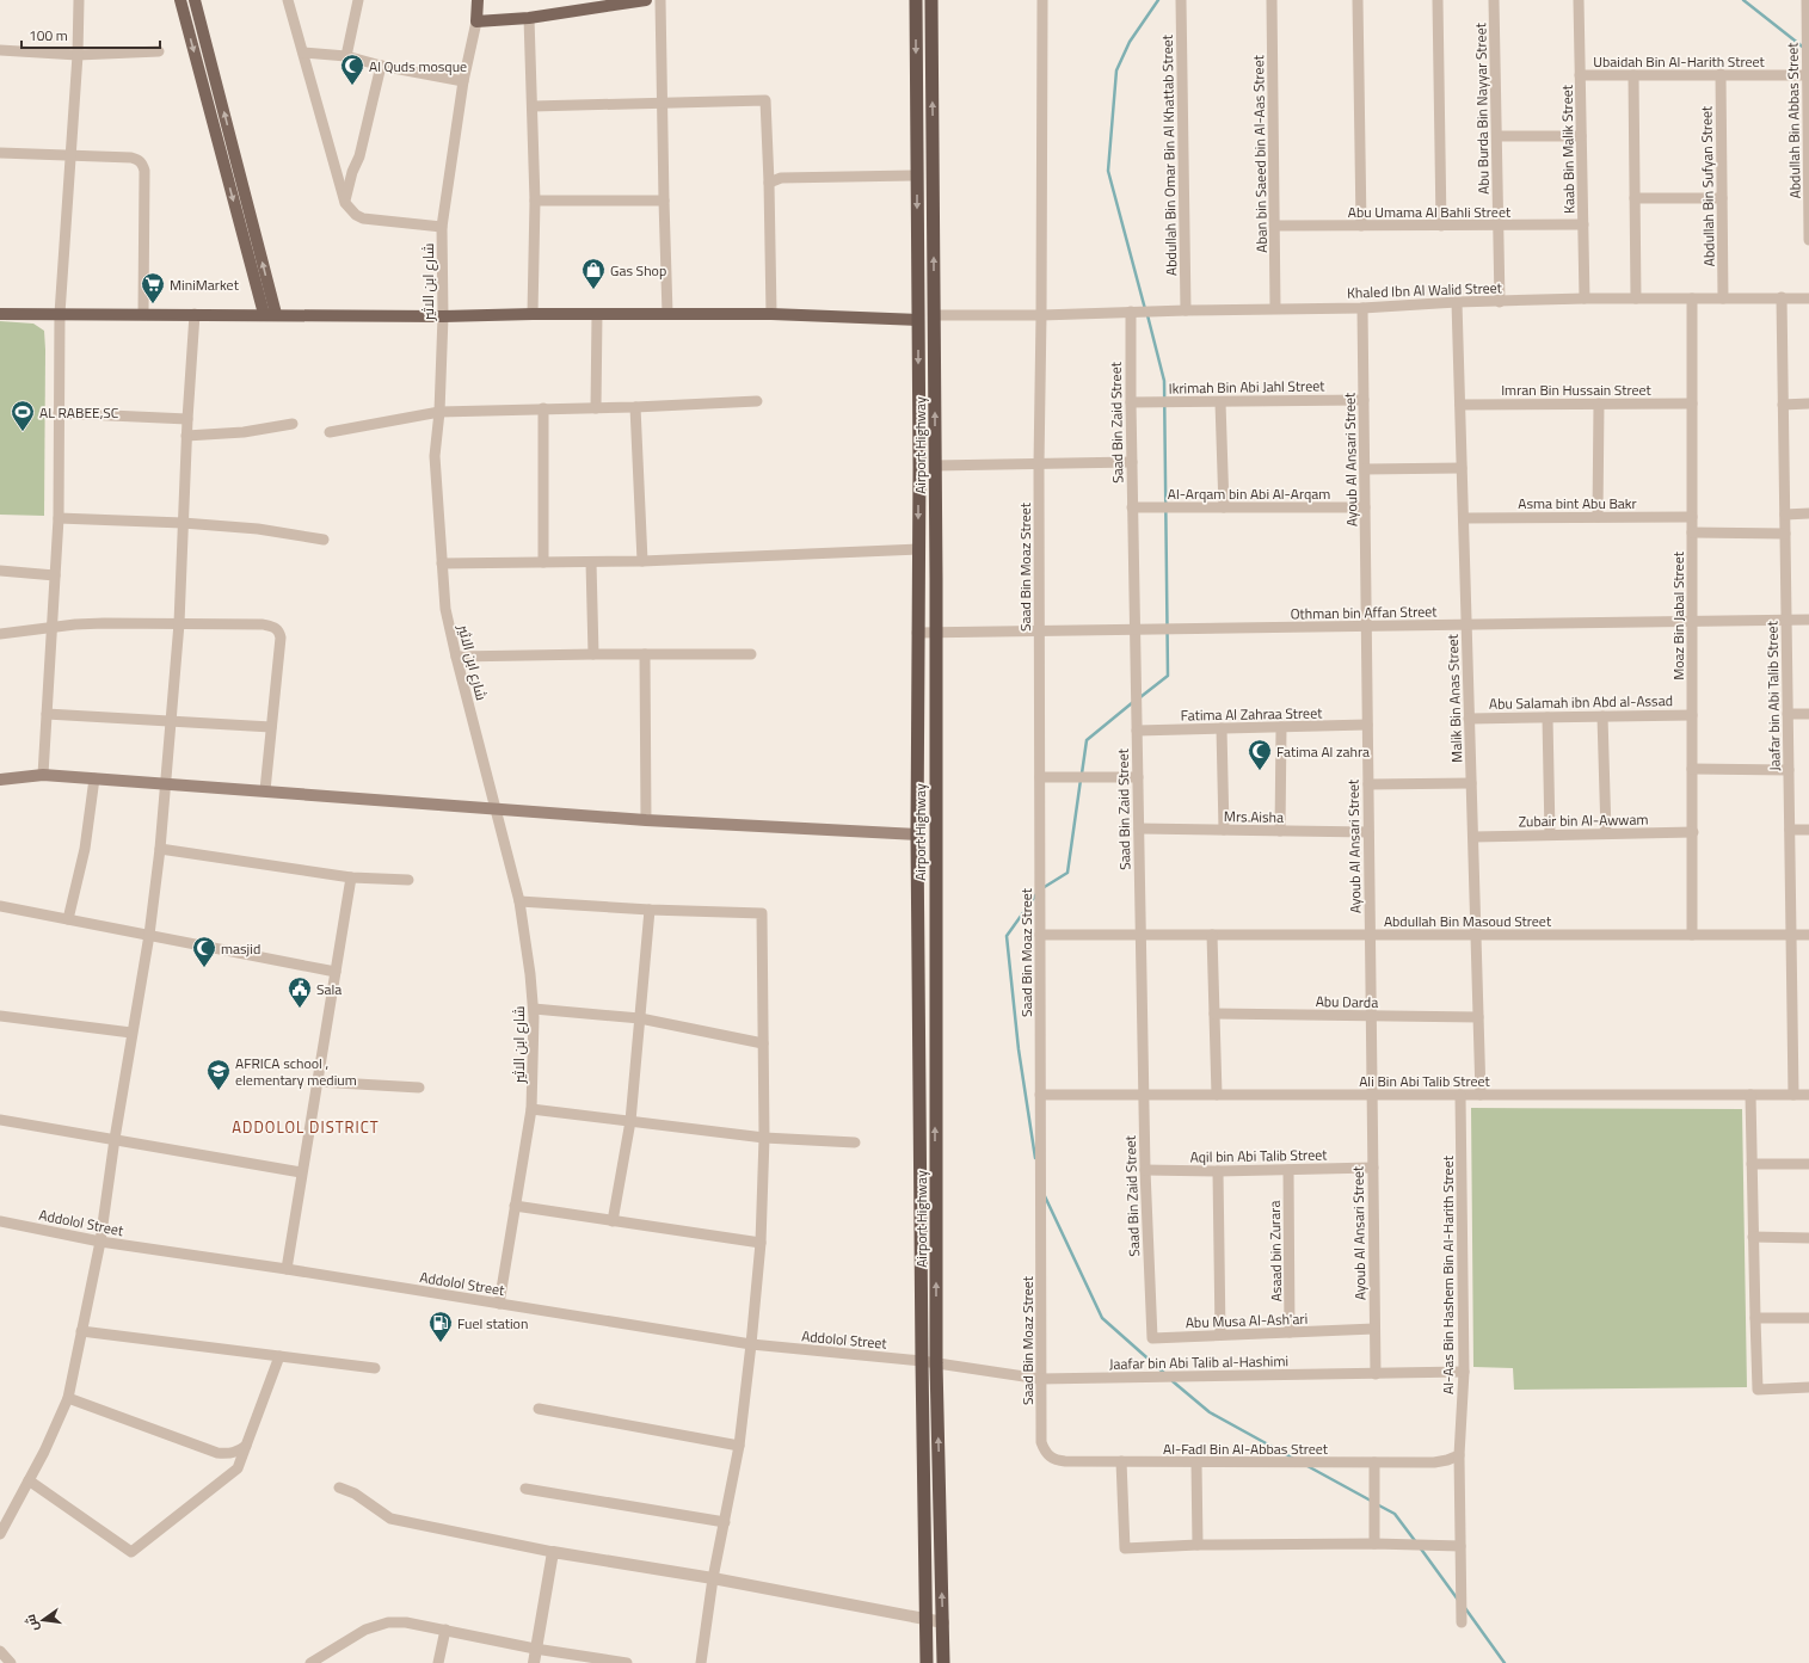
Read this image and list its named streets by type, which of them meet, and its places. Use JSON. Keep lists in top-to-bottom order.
{
  "streets": {
    "highway": ["Airport Highway"],
    "street": [
      "Ubaidah Bin Al-Harith Street",
      "Abu Burda Bin Nayyar Street",
      "Abdullah Bin Abbas Street",
      "Kaab Bin Malik Street",
      "Aban bin Saeed bin Al-Aas Street",
      "Abdullah Bin Omar Bin Al Khattab Street",
      "Abdullah Bin Sufyan Street",
      "Abu Umama Al Bahli Street",
      "شارع ابن الاثير",
      "Khaled Ibn Al Walid Street",
      "Ikrimah Bin Abi Jahl Street",
      "Imran Bin Hussain Street",
      "Saad Bin Zaid Street",
      "Ayoub Al Ansari Street",
      "Al-Arqam bin Abi Al-Arqam",
      "Asma bint Abu Bakr",
      "Saad Bin Moaz Street",
      "Othman bin Affan Street",
      "Moaz Bin Jabal Street",
      "Jaafar bin Abi Talib Street",
      "Malik Bin Anas Street",
      "Abu Salamah ibn Abd al-Assad",
      "Fatima Al Zahraa Street",
      "Mrs.Aisha",
      "Zubair bin Al-Awwam",
      "Abdullah Bin Masoud Street",
      "Abu Darda",
      "Ali Bin Abi Talib Street",
      "Aqil bin Abi Talib Street",
      "Addolol Street",
      "Asaad bin Zurara",
      "Al-Aas Bin Hashem Bin Al-Harith Street",
      "Abu Musa Al-Ash'ari",
      "Jaafar bin Abi Talib al-Hashimi",
      "Al-Fadl Bin Al-Abbas Street"
    ]
  },
  "crossings": [
    ["Ubaidah Bin Al-Harith Street", "Abdullah Bin Abbas Street"],
    ["Ubaidah Bin Al-Harith Street", "Kaab Bin Malik Street"],
    ["Ubaidah Bin Al-Harith Street", "Abdullah Bin Sufyan Street"],
    ["Abu Burda Bin Nayyar Street", "Abu Umama Al Bahli Street"],
    ["Abu Burda Bin Nayyar Street", "Khaled Ibn Al Walid Street"],
    ["Kaab Bin Malik Street", "Abu Umama Al Bahli Street"],
    ["Kaab Bin Malik Street", "Khaled Ibn Al Walid Street"],
    ["Aban bin Saeed bin Al-Aas Street", "Abu Umama Al Bahli Street"],
    ["Aban bin Saeed bin Al-Aas Street", "Khaled Ibn Al Walid Street"],
    ["Abdullah Bin Omar Bin Al Khattab Street", "Khaled Ibn Al Walid Street"],
    ["Abdullah Bin Sufyan Street", "Khaled Ibn Al Walid Street"],
    ["شارع ابن الاثير", "Addolol Street"],
    ["Khaled Ibn Al Walid Street", "Saad Bin Zaid Street"],
    ["Khaled Ibn Al Walid Street", "Airport Highway"],
    ["Khaled Ibn Al Walid Street", "Ayoub Al Ansari Street"],
    ["Khaled Ibn Al Walid Street", "Saad Bin Moaz Street"],
    ["Khaled Ibn Al Walid Street", "Moaz Bin Jabal Street"],
    ["Khaled Ibn Al Walid Street", "Jaafar bin Abi Talib Street"],
    ["Khaled Ibn Al Walid Street", "Malik Bin Anas Street"],
    ["Ikrimah Bin Abi Jahl Street", "Saad Bin Zaid Street"],
    ["Ikrimah Bin Abi Jahl Street", "Ayoub Al Ansari Street"],
    ["Imran Bin Hussain Street", "Moaz Bin Jabal Street"],
    ["Imran Bin Hussain Street", "Malik Bin Anas Street"],
    ["Saad Bin Zaid Street", "Al-Arqam bin Abi Al-Arqam"],
    ["Saad Bin Zaid Street", "Othman bin Affan Street"],
    ["Saad Bin Zaid Street", "Fatima Al Zahraa Street"],
    ["Saad Bin Zaid Street", "Mrs.Aisha"],
    ["Saad Bin Zaid Street", "Abdullah Bin Masoud Street"],
    ["Saad Bin Zaid Street", "Ali Bin Abi Talib Street"],
    ["Saad Bin Zaid Street", "Aqil bin Abi Talib Street"],
    ["Saad Bin Zaid Street", "Abu Musa Al-Ash'ari"],
    ["Airport Highway", "Othman bin Affan Street"],
    ["Airport Highway", "Addolol Street"],
    ["Airport Highway", "Jaafar bin Abi Talib al-Hashimi"],
    ["Ayoub Al Ansari Street", "Al-Arqam bin Abi Al-Arqam"],
    ["Ayoub Al Ansari Street", "Othman bin Affan Street"],
    ["Ayoub Al Ansari Street", "Fatima Al Zahraa Street"],
    ["Ayoub Al Ansari Street", "Mrs.Aisha"],
    ["Ayoub Al Ansari Street", "Abdullah Bin Masoud Street"],
    ["Ayoub Al Ansari Street", "Abu Darda"],
    ["Ayoub Al Ansari Street", "Ali Bin Abi Talib Street"],
    ["Ayoub Al Ansari Street", "Aqil bin Abi Talib Street"],
    ["Ayoub Al Ansari Street", "Abu Musa Al-Ash'ari"],
    ["Ayoub Al Ansari Street", "Jaafar bin Abi Talib al-Hashimi"],
    ["Asma bint Abu Bakr", "Moaz Bin Jabal Street"],
    ["Asma bint Abu Bakr", "Malik Bin Anas Street"],
    ["Saad Bin Moaz Street", "Othman bin Affan Street"],
    ["Saad Bin Moaz Street", "Abdullah Bin Masoud Street"],
    ["Saad Bin Moaz Street", "Ali Bin Abi Talib Street"],
    ["Saad Bin Moaz Street", "Jaafar bin Abi Talib al-Hashimi"],
    ["Saad Bin Moaz Street", "Al-Fadl Bin Al-Abbas Street"],
    ["Othman bin Affan Street", "Moaz Bin Jabal Street"],
    ["Othman bin Affan Street", "Jaafar bin Abi Talib Street"],
    ["Othman bin Affan Street", "Malik Bin Anas Street"],
    ["Moaz Bin Jabal Street", "Abu Salamah ibn Abd al-Assad"],
    ["Moaz Bin Jabal Street", "Zubair bin Al-Awwam"],
    ["Moaz Bin Jabal Street", "Abdullah Bin Masoud Street"],
    ["Jaafar bin Abi Talib Street", "Abdullah Bin Masoud Street"],
    ["Jaafar bin Abi Talib Street", "Ali Bin Abi Talib Street"],
    ["Malik Bin Anas Street", "Abu Salamah ibn Abd al-Assad"],
    ["Malik Bin Anas Street", "Zubair bin Al-Awwam"],
    ["Malik Bin Anas Street", "Abdullah Bin Masoud Street"],
    ["Malik Bin Anas Street", "Abu Darda"],
    ["Malik Bin Anas Street", "Ali Bin Abi Talib Street"],
    ["Ali Bin Abi Talib Street", "Al-Aas Bin Hashem Bin Al-Harith Street"],
    ["Aqil bin Abi Talib Street", "Asaad bin Zurara"],
    ["Addolol Street", "Jaafar bin Abi Talib al-Hashimi"],
    ["Asaad bin Zurara", "Abu Musa Al-Ash'ari"],
    ["Al-Aas Bin Hashem Bin Al-Harith Street", "Jaafar bin Abi Talib al-Hashimi"],
    ["Al-Aas Bin Hashem Bin Al-Harith Street", "Al-Fadl Bin Al-Abbas Street"]
  ],
  "districts": ["ADDOLOL DISTRICT"],
  "places": {
    "mosque": ["Al Quds mosque", "Fatima Al zahra", "masjid"],
    "shop": ["Gas Shop"],
    "supermarket": ["MiniMarket"],
    "sports": ["AL RABEE,SC"],
    "public building": ["Sala"],
    "school or university": ["AFRICA school , elementary medium"],
    "fuel station": ["Fuel station"]
  },
  "scale_bar": "100 m",
  "north": "left"
}
